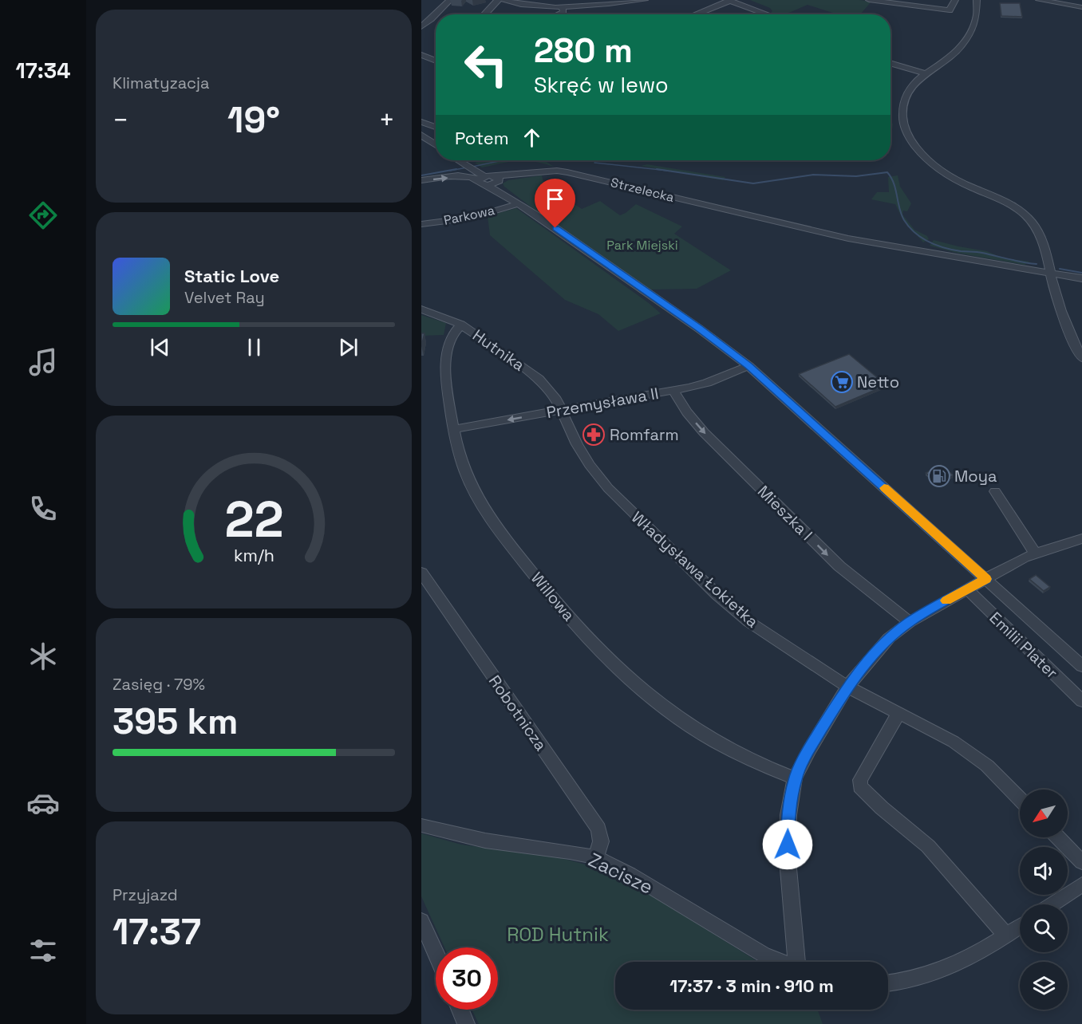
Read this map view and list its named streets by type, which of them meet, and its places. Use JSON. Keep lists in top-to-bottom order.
{
  "streets": {
    "street": [
      "Strzelecka",
      "Parkowa",
      "Hutnika",
      "Przemysława II",
      "Mieszka I",
      "Władysława Łokietka",
      "Willowa",
      "Emilii Plater",
      "Robotnicza",
      "Zacisze"
    ]
  },
  "crossings": [
    ["Hutnika", "Przemysława II"],
    ["Hutnika", "Władysława Łokietka"],
    ["Hutnika", "Willowa"],
    ["Przemysława II", "Mieszka I"],
    ["Przemysława II", "Władysława Łokietka"],
    ["Przemysława II", "Willowa"],
    ["Robotnicza", "Zacisze"]
  ],
  "one_way": ["Przemysława II"],
  "parks": ["Park Miejski", "ROD Hutnik"],
  "places": {
    "supermarket": ["Netto"],
    "pharmacy": ["Romfarm"],
    "fuel station": ["Moya"]
  },
  "north": "bottom left",
  "page": {
    "tabs": "17:34",
    "tile": [
      "Klimatyzacja",
      ["Zasięg · 79%", "395 km"],
      ["Przyjazd", "17:37"]
    ],
    "turn": ["280 m", "Skręć w lewo"],
    "heat": ["−", "19°", "+"],
    "then": "Potem",
    "song": ["Static Love", "Velvet Ray"],
    "limit": "30",
    "trip": "17:37 · 3 min · 910 m",
    "gauge": ["22", "km/h"]
  }
}
